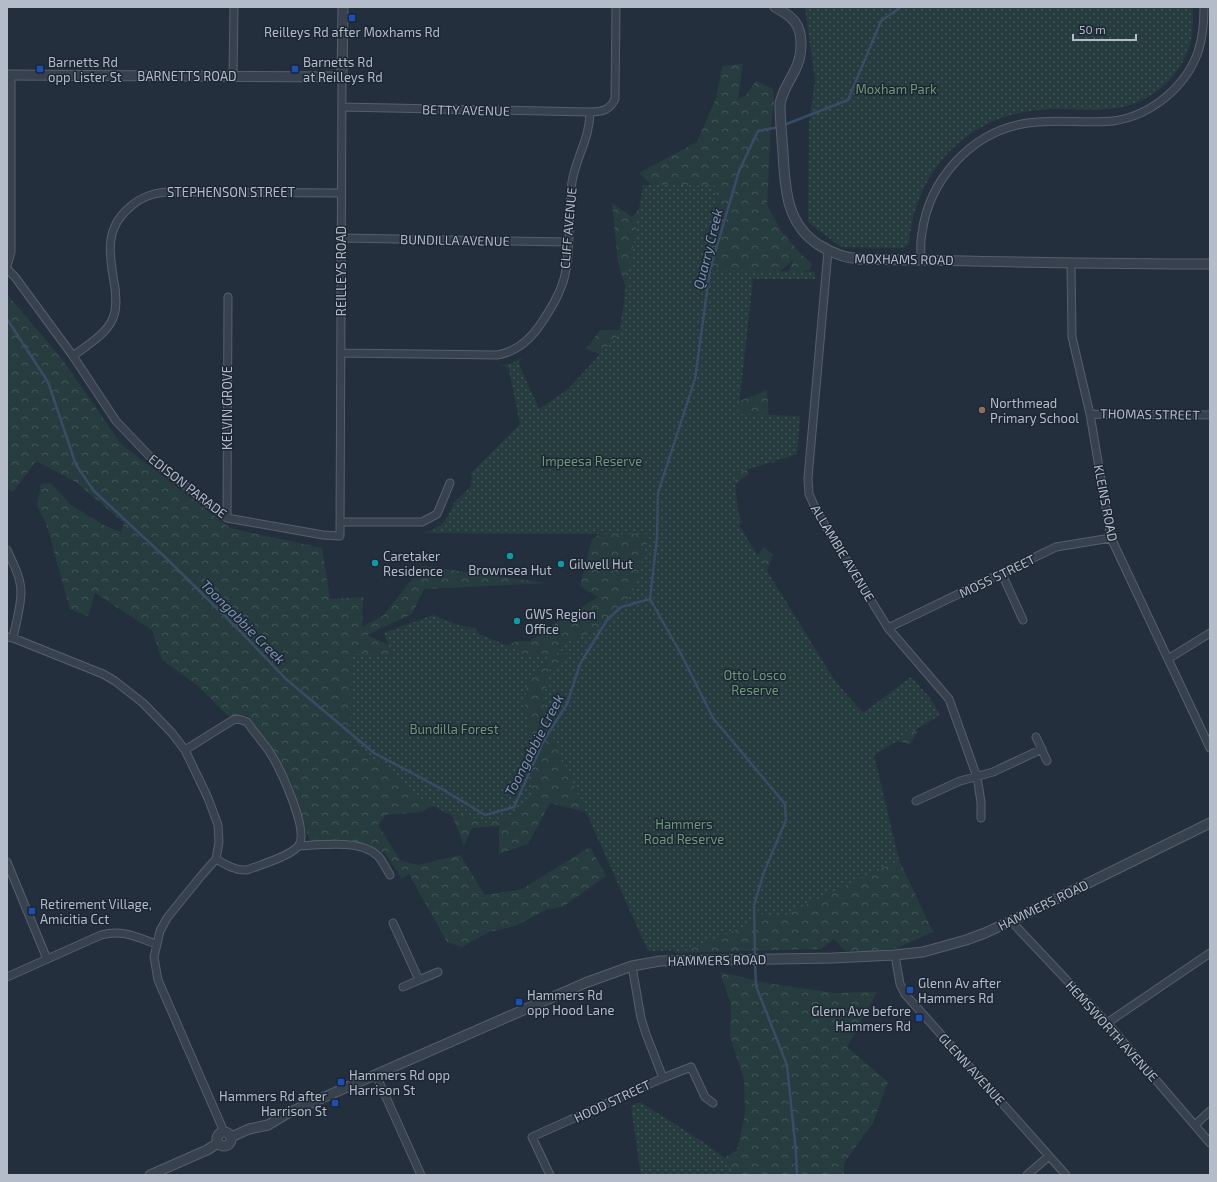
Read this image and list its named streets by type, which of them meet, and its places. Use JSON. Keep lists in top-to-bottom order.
{
  "streets": {
    "street": [
      "BARNETTS ROAD",
      "BETTY AVENUE",
      "STEPHENSON STREET",
      "CLIFF AVENUE",
      "BUNDILLA AVENUE",
      "MOXHAMS ROAD",
      "REILLEYS ROAD",
      "KELVIN GROVE",
      "THOMAS STREET",
      "EDISON PARADE",
      "KLEINS ROAD",
      "ALLAMBIE AVENUE",
      "MOSS STREET",
      "HAMMERS ROAD",
      "HEMSWORTH AVENUE",
      "GLENN AVENUE",
      "HOOD STREET"
    ]
  },
  "crossings": [
    ["BARNETTS ROAD", "REILLEYS ROAD"],
    ["BETTY AVENUE", "CLIFF AVENUE"],
    ["BETTY AVENUE", "REILLEYS ROAD"],
    ["STEPHENSON STREET", "REILLEYS ROAD"],
    ["STEPHENSON STREET", "EDISON PARADE"],
    ["CLIFF AVENUE", "BUNDILLA AVENUE"],
    ["CLIFF AVENUE", "REILLEYS ROAD"],
    ["BUNDILLA AVENUE", "REILLEYS ROAD"],
    ["MOXHAMS ROAD", "KLEINS ROAD"],
    ["MOXHAMS ROAD", "ALLAMBIE AVENUE"],
    ["REILLEYS ROAD", "EDISON PARADE"],
    ["KELVIN GROVE", "EDISON PARADE"],
    ["THOMAS STREET", "KLEINS ROAD"],
    ["KLEINS ROAD", "MOSS STREET"],
    ["ALLAMBIE AVENUE", "MOSS STREET"],
    ["HAMMERS ROAD", "HEMSWORTH AVENUE"],
    ["HAMMERS ROAD", "GLENN AVENUE"]
  ],
  "water": ["Quarry Creek", "Toongabbie Creek"],
  "parks": [
    "Moxham Park",
    "Impeesa Reserve",
    "Otto Losco Reserve",
    "Bundilla Forest",
    "Hammers Road Reserve"
  ],
  "places": {
    "transit": [
      "Reilleys Rd after Moxhams Rd",
      "Barnetts Rd opp Lister St",
      "Barnetts Rd at Reilleys Rd",
      "Retirement Village, Amicitia Cct",
      "Glenn Av after Hammers Rd",
      "Hammers Rd opp Hood Lane",
      "Glenn Ave before Hammers Rd",
      "Hammers Rd opp Harrison St",
      "Hammers Rd after Harrison St"
    ],
    "other": [
      "Northmead Primary School",
      "Brownsea Hut",
      "Caretaker Residence",
      "Gilwell Hut",
      "GWS Region Office"
    ]
  },
  "scale_bar": "50 m"
}
